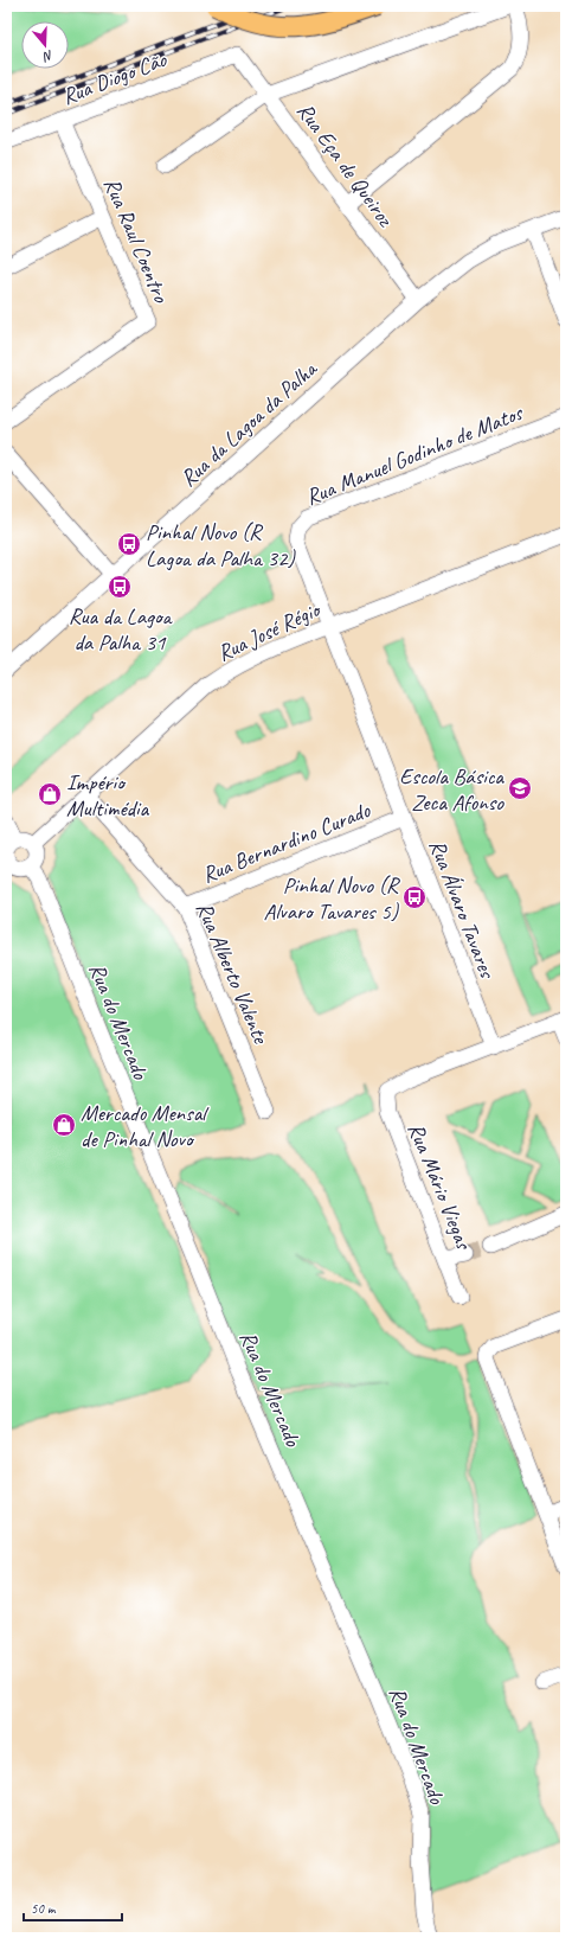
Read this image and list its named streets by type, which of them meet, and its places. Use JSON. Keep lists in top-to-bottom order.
{
  "streets": {
    "street": [
      "Rua Diogo Cão",
      "Rua Eça de Queiroz",
      "Rua Raul Coentro",
      "Rua da Lagoa da Palha",
      "Rua Manuel Godinho de Matos",
      "Rua José Régio",
      "Rua Bernardino Curado",
      "Rua Álvaro Tavares",
      "Rua Alberto Valente",
      "Rua do Mercado",
      "Rua Mário Viegas"
    ]
  },
  "crossings": [
    ["Rua Diogo Cão", "Rua Eça de Queiroz"],
    ["Rua Diogo Cão", "Rua Raul Coentro"],
    ["Rua Eça de Queiroz", "Rua da Lagoa da Palha"],
    ["Rua Manuel Godinho de Matos", "Rua José Régio"],
    ["Rua Manuel Godinho de Matos", "Rua Álvaro Tavares"],
    ["Rua José Régio", "Rua Álvaro Tavares"],
    ["Rua José Régio", "Rua Alberto Valente"],
    ["Rua José Régio", "Rua do Mercado"],
    ["Rua Bernardino Curado", "Rua Álvaro Tavares"],
    ["Rua Bernardino Curado", "Rua Alberto Valente"],
    ["Rua Álvaro Tavares", "Rua Mário Viegas"]
  ],
  "places": {
    "bus stop": ["Pinhal Novo (R Lagoa da Palha 32)", "Rua da Lagoa da Palha 31", "Pinhal Novo (R Alvaro Tavares 5)"],
    "school or university": ["Escola Básica Zeca Afonso"],
    "shop": ["Império Multimédia", "Mercado Mensal de Pinhal Novo"]
  },
  "scale_bar": "50 m",
  "north": "bottom"
}
